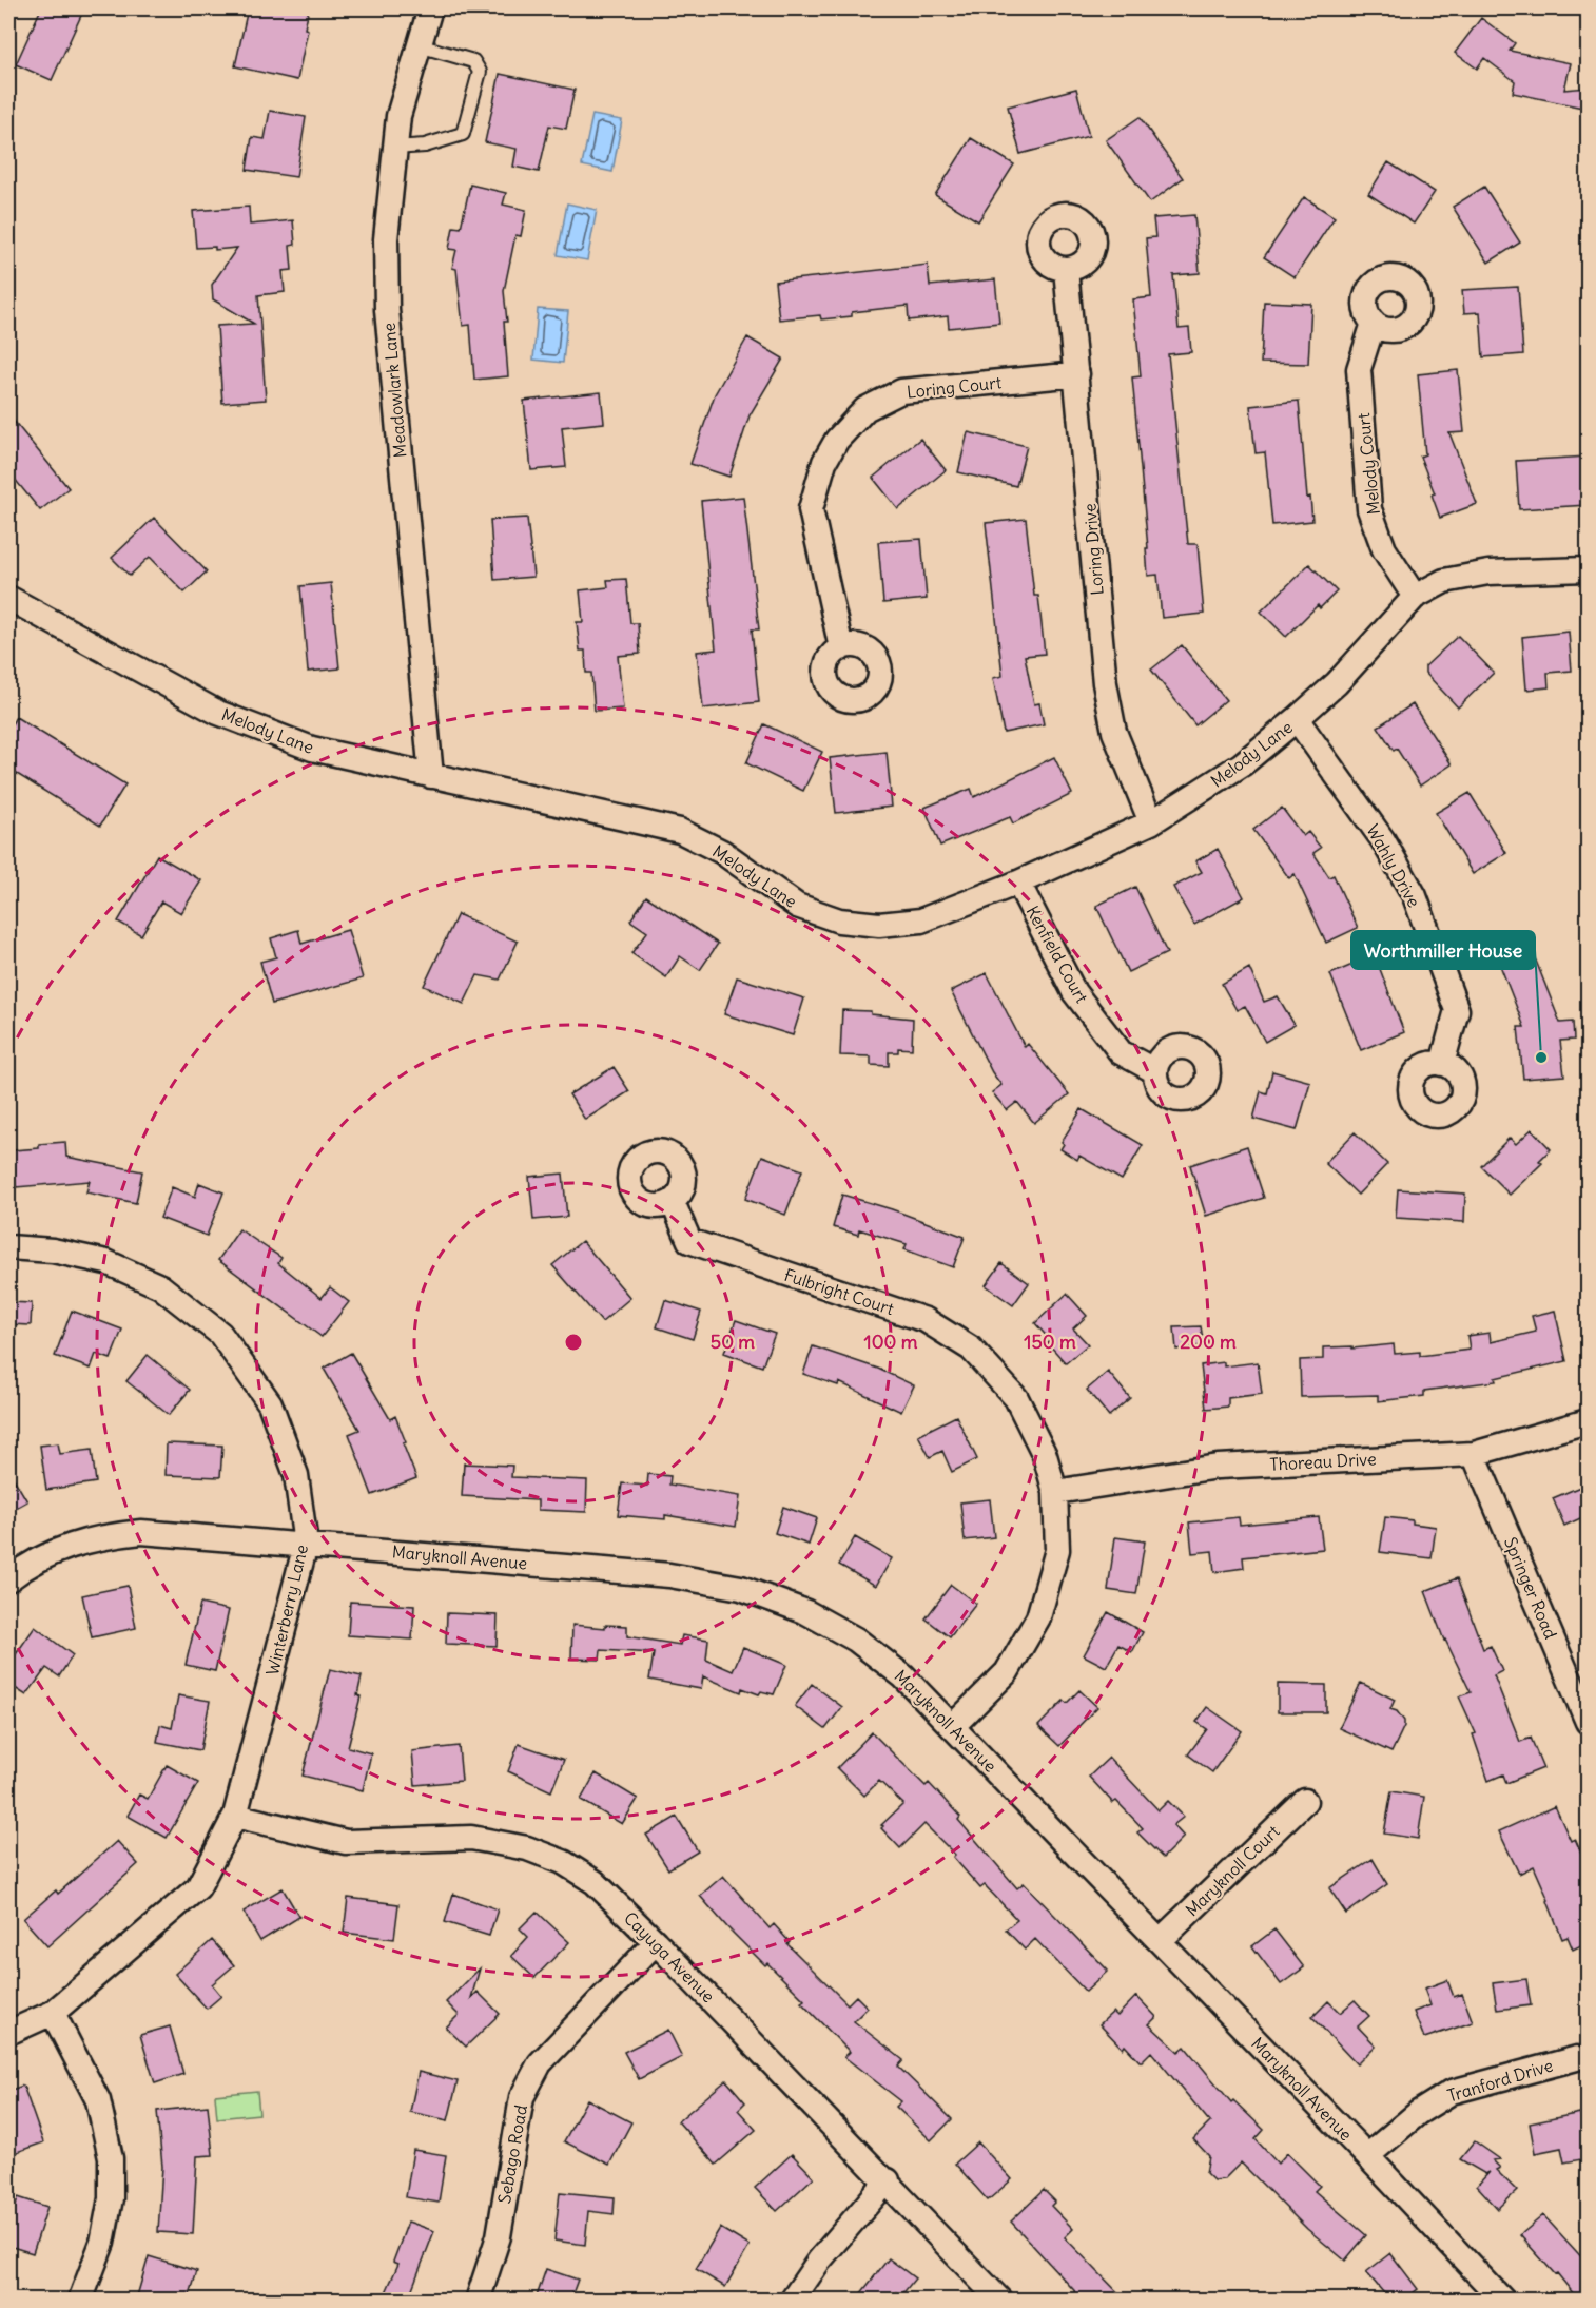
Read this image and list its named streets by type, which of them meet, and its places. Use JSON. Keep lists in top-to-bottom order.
{
  "streets": {
    "street": [
      "Loring Court",
      "Meadowlark Lane",
      "Melody Court",
      "Loring Drive",
      "Melody Lane",
      "Wahly Drive",
      "Kenfield Court",
      "Fulbright Court",
      "Thoreau Drive",
      "Maryknoll Avenue",
      "Springer Road",
      "Winterberry Lane",
      "Maryknoll Court",
      "Cayuga Avenue",
      "Tranford Drive",
      "Sebago Road"
    ]
  },
  "crossings": [
    ["Loring Court", "Loring Drive"],
    ["Meadowlark Lane", "Melody Lane"],
    ["Melody Court", "Melody Lane"],
    ["Loring Drive", "Melody Lane"],
    ["Melody Lane", "Wahly Drive"],
    ["Melody Lane", "Kenfield Court"],
    ["Fulbright Court", "Thoreau Drive"],
    ["Fulbright Court", "Maryknoll Avenue"],
    ["Thoreau Drive", "Springer Road"],
    ["Maryknoll Avenue", "Winterberry Lane"],
    ["Maryknoll Avenue", "Maryknoll Court"],
    ["Maryknoll Avenue", "Tranford Drive"],
    ["Winterberry Lane", "Cayuga Avenue"],
    ["Cayuga Avenue", "Sebago Road"]
  ],
  "places": ["Worthmiller House"],
  "rings": [
    "50 m",
    "100 m",
    "150 m",
    "200 m"
  ]
}
